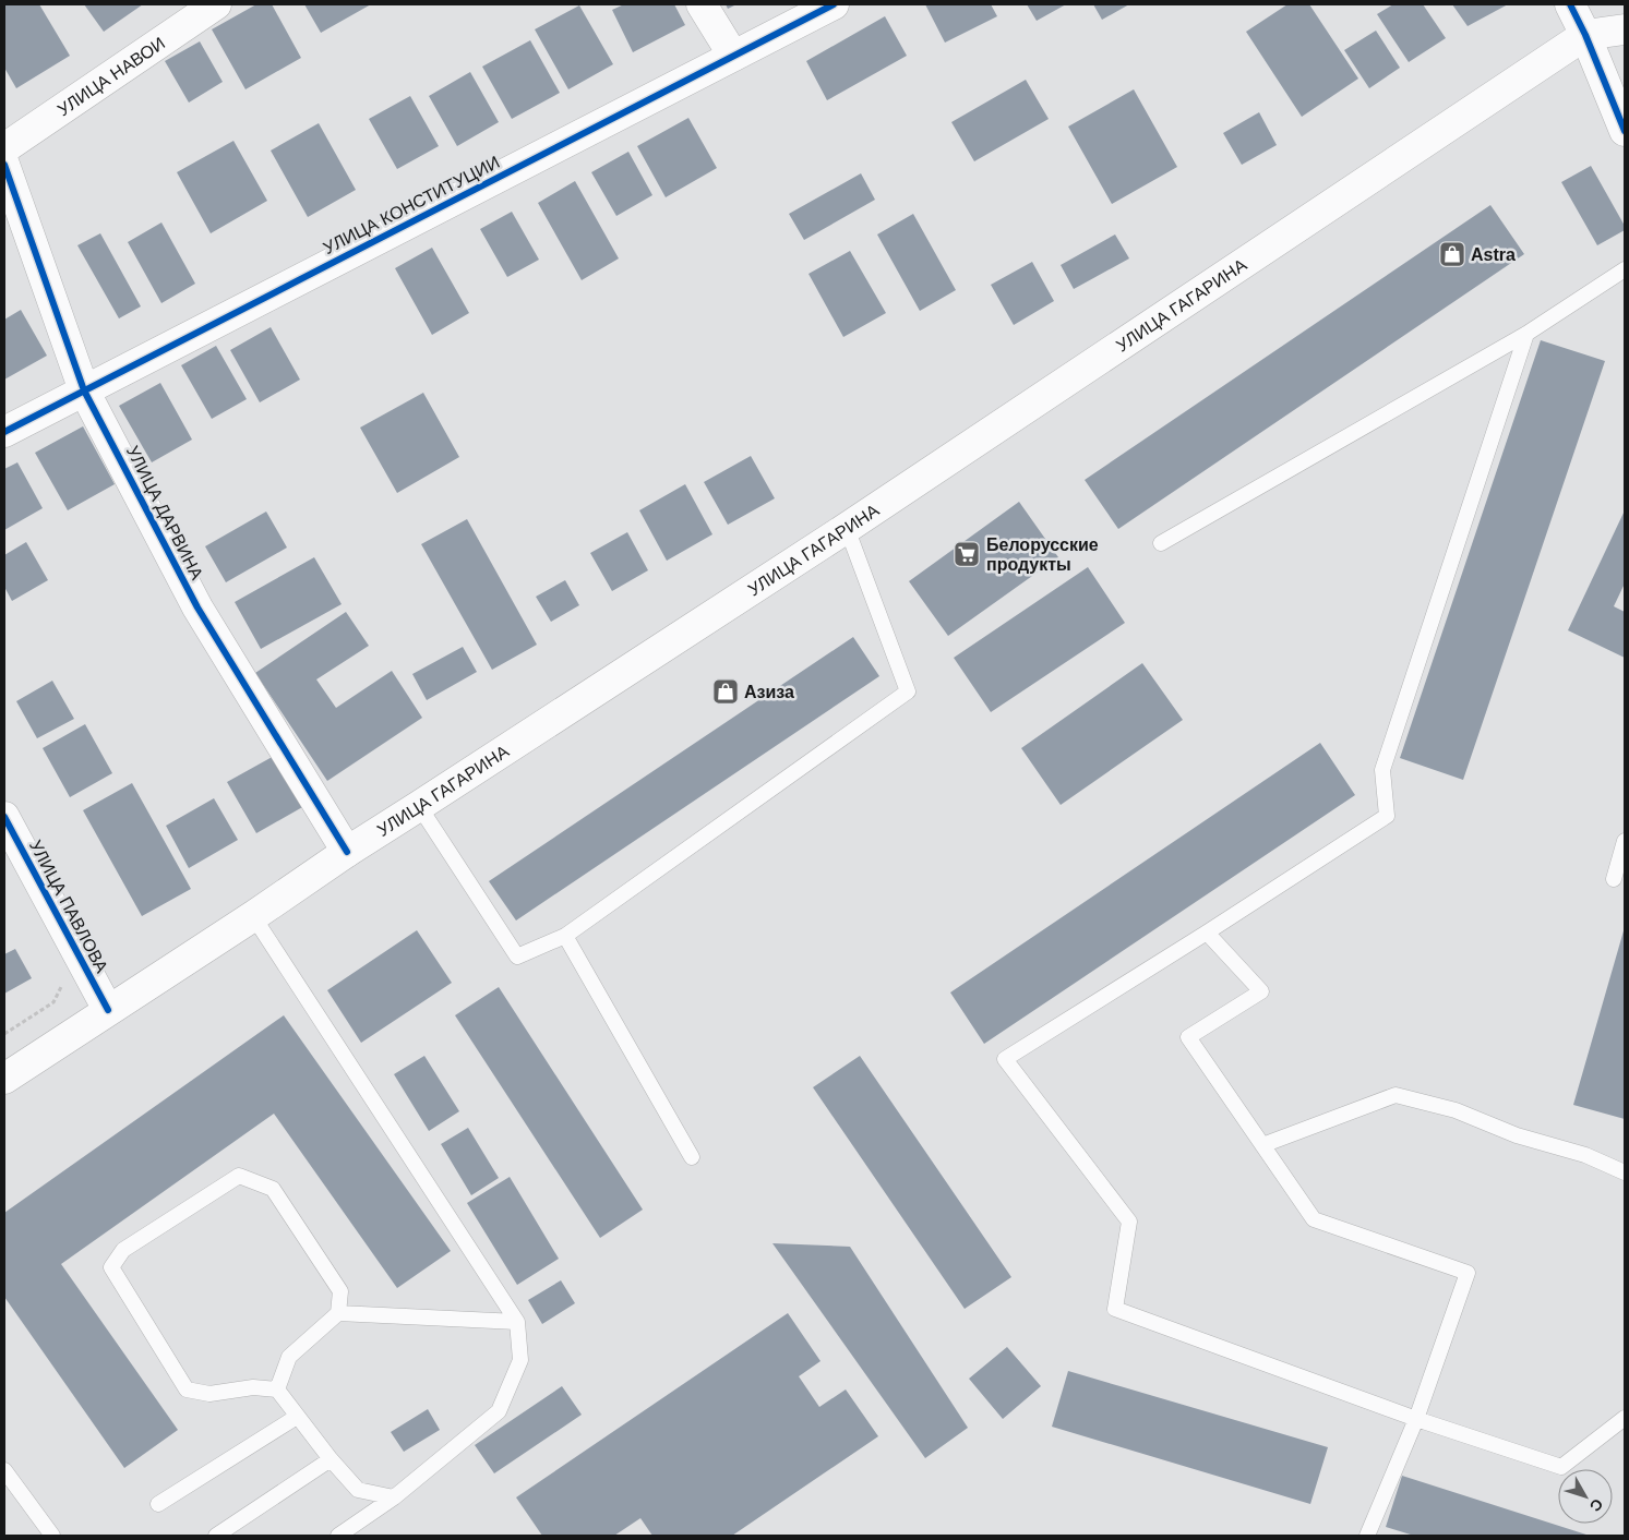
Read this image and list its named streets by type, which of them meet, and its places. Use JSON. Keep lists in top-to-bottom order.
{
  "streets": {
    "street": [
      "УЛИЦА НАВОИ",
      "УЛИЦА КОНСТИТУЦИИ",
      "УЛИЦА ГАГАРИНА",
      "УЛИЦА ДАРВИНА",
      "УЛИЦА ПАВЛОВА"
    ]
  },
  "crossings": [
    ["УЛИЦА КОНСТИТУЦИИ", "УЛИЦА ДАРВИНА"],
    ["УЛИЦА ГАГАРИНА", "УЛИЦА ДАРВИНА"],
    ["УЛИЦА ГАГАРИНА", "УЛИЦА ПАВЛОВА"]
  ],
  "places": {
    "shop": ["Astra", "Азиза"],
    "supermarket": ["Белорусские продукты"]
  },
  "north": "bottom right"
}
